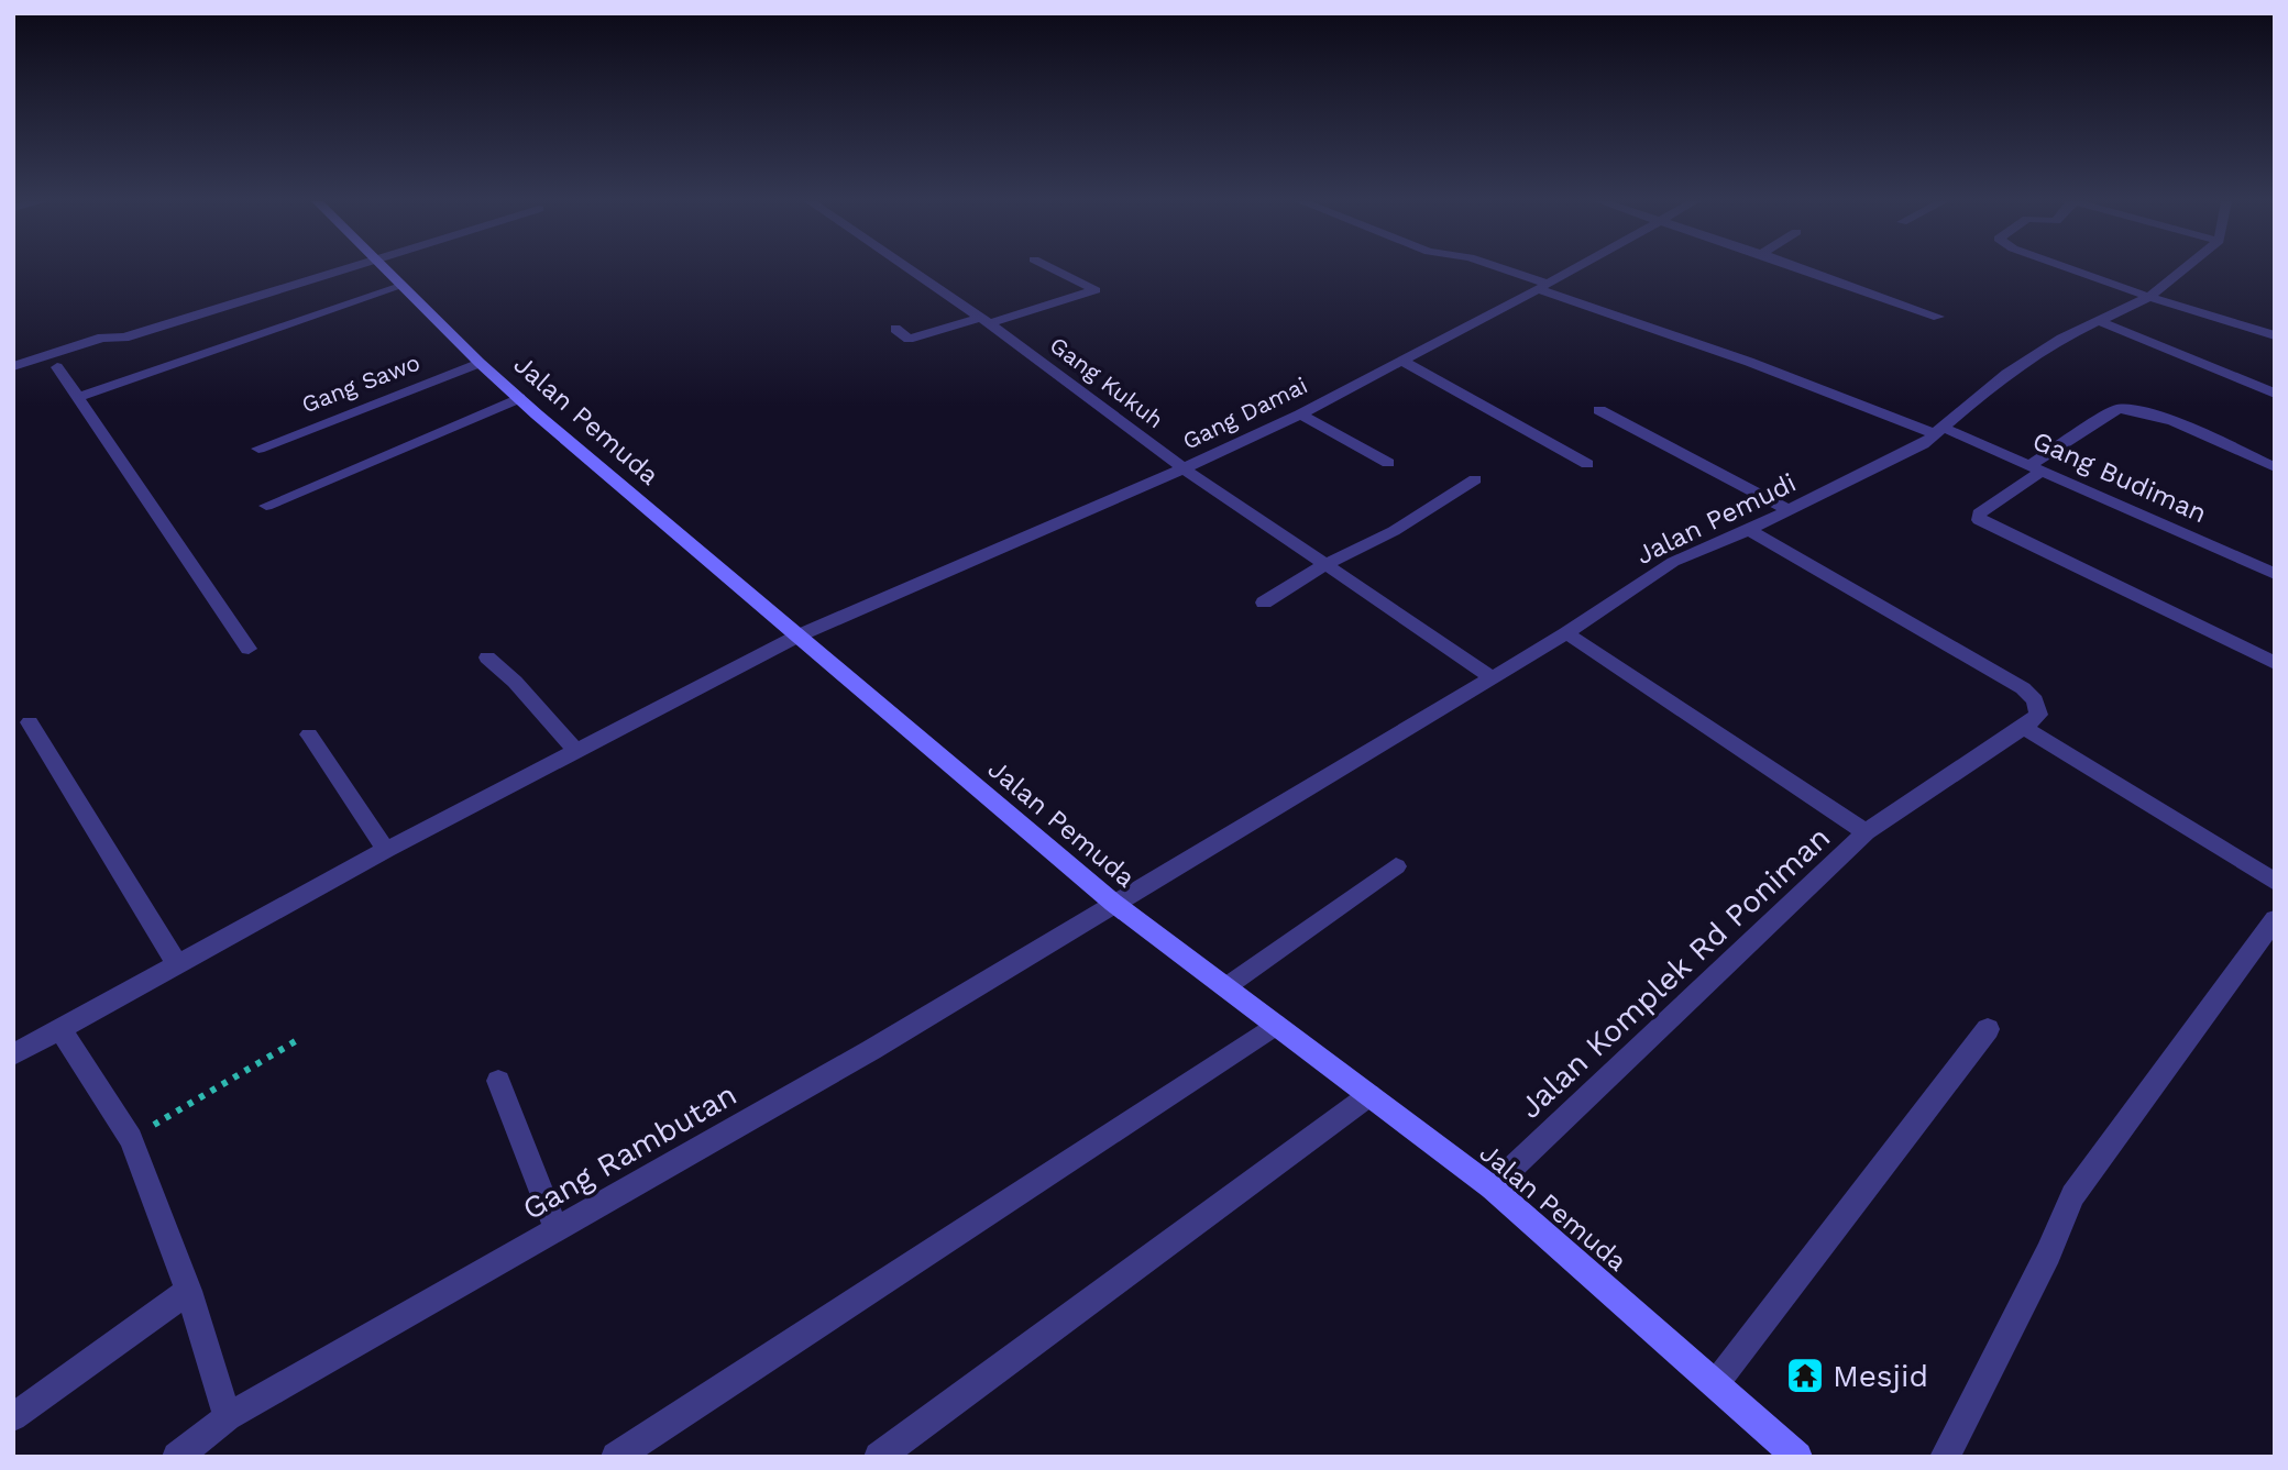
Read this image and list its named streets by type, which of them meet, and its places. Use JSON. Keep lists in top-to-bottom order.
{
  "streets": {
    "main road": ["Jalan Pemuda"],
    "street": [
      "Gang Kukuh",
      "Gang Sawo",
      "Gang Damai",
      "Gang Budiman",
      "Jalan Pemudi",
      "Jalan Komplek Rd Poniman",
      "Gang Rambutan"
    ]
  },
  "crossings": [
    ["Gang Kukuh", "Gang Damai"],
    ["Gang Kukuh", "Jalan Pemudi"],
    ["Gang Sawo", "Jalan Pemuda"],
    ["Gang Damai", "Jalan Pemuda"],
    ["Gang Damai", "Gang Budiman"],
    ["Jalan Pemuda", "Jalan Pemudi"],
    ["Jalan Pemuda", "Jalan Komplek Rd Poniman"],
    ["Jalan Pemuda", "Gang Rambutan"],
    ["Gang Budiman", "Jalan Pemudi"],
    ["Jalan Pemudi", "Gang Rambutan"]
  ],
  "places": {
    "temple": ["Mesjid"]
  }
}
